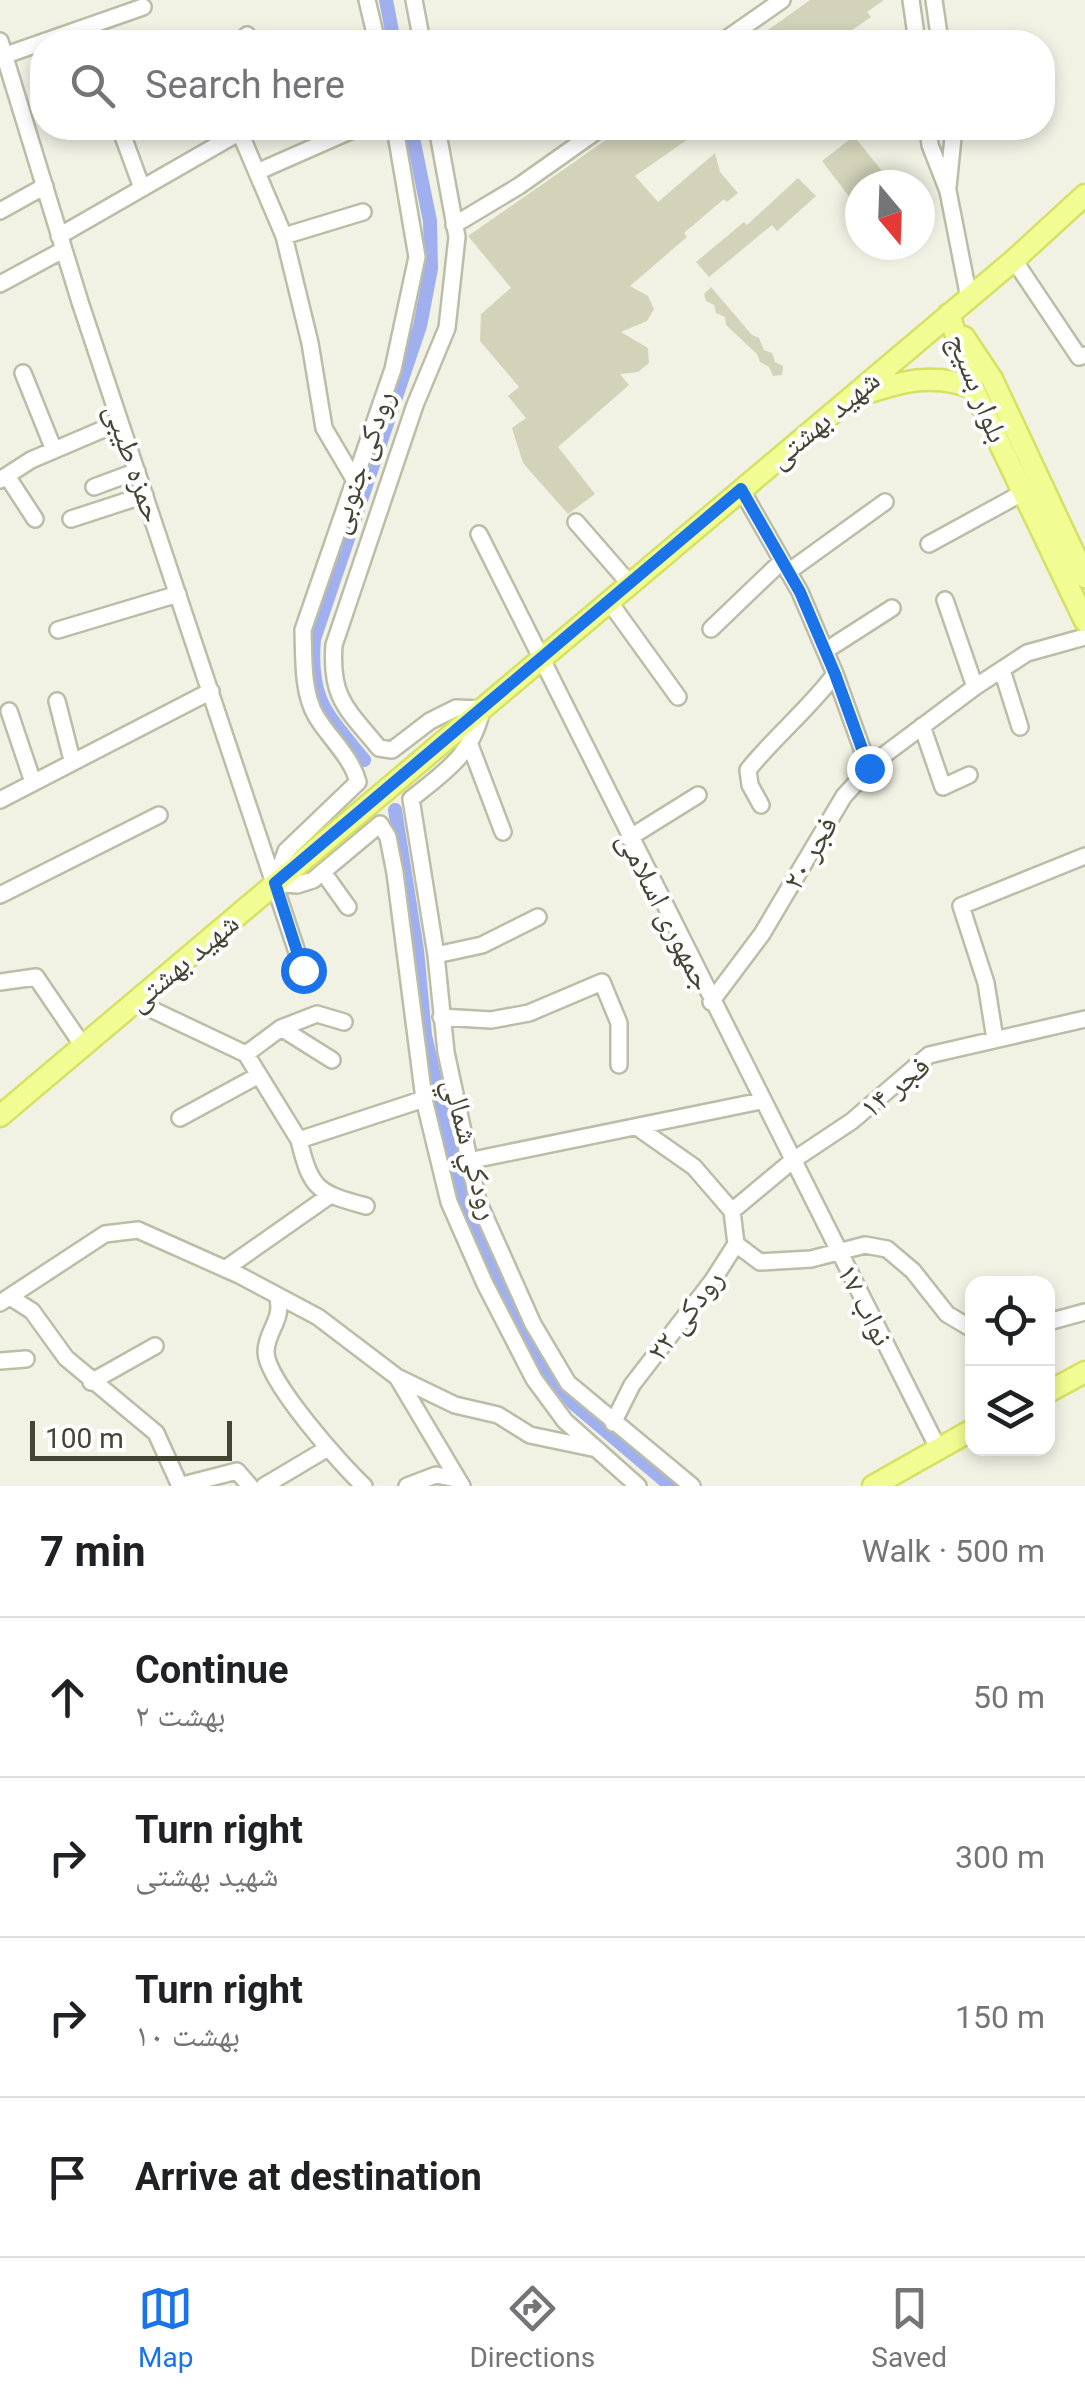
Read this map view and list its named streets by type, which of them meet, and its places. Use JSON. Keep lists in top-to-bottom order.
{
  "streets": {
    "main road": ["بلوار بسیج", "شهید بهشتی"],
    "street": [
      "رودکی جنوبی",
      "حمزه طیبی",
      "فجر ۲۰",
      "جمهوری اسلامی",
      "فجر ۱۴",
      "رودکي شمالي",
      "نواب ۱۷",
      "رودکی ۲۲"
    ]
  },
  "crossings": [
    ["بلوار بسیج", "شهید بهشتی"],
    ["شهید بهشتی", "رودکی جنوبی"],
    ["شهید بهشتی", "حمزه طیبی"],
    ["شهید بهشتی", "جمهوری اسلامی"],
    ["شهید بهشتی", "رودکي شمالي"],
    ["رودکی جنوبی", "حمزه طیبی"],
    ["فجر ۲۰", "جمهوری اسلامی"],
    ["جمهوری اسلامی", "فجر ۱۴"],
    ["جمهوری اسلامی", "نواب ۱۷"],
    ["فجر ۱۴", "نواب ۱۷"],
    ["فجر ۱۴", "رودکی ۲۲"],
    ["رودکي شمالي", "رودکی ۲۲"]
  ],
  "scale_bar": "100 m",
  "north": "bottom",
  "page": {
    "search": "Search here",
    "scale": "100 m",
    "heading": ["7 min", "Walk · 500 m"],
    "list": [
      ["Continue", "بهشت ۲", "50 m"],
      ["Turn right", "شهید بهشتی", "300 m"],
      ["Turn right", "بهشت ۱۰", "150 m"],
      "Arrive at destination"
    ],
    "nav": ["Map", "Directions", "Saved"]
  }
}
